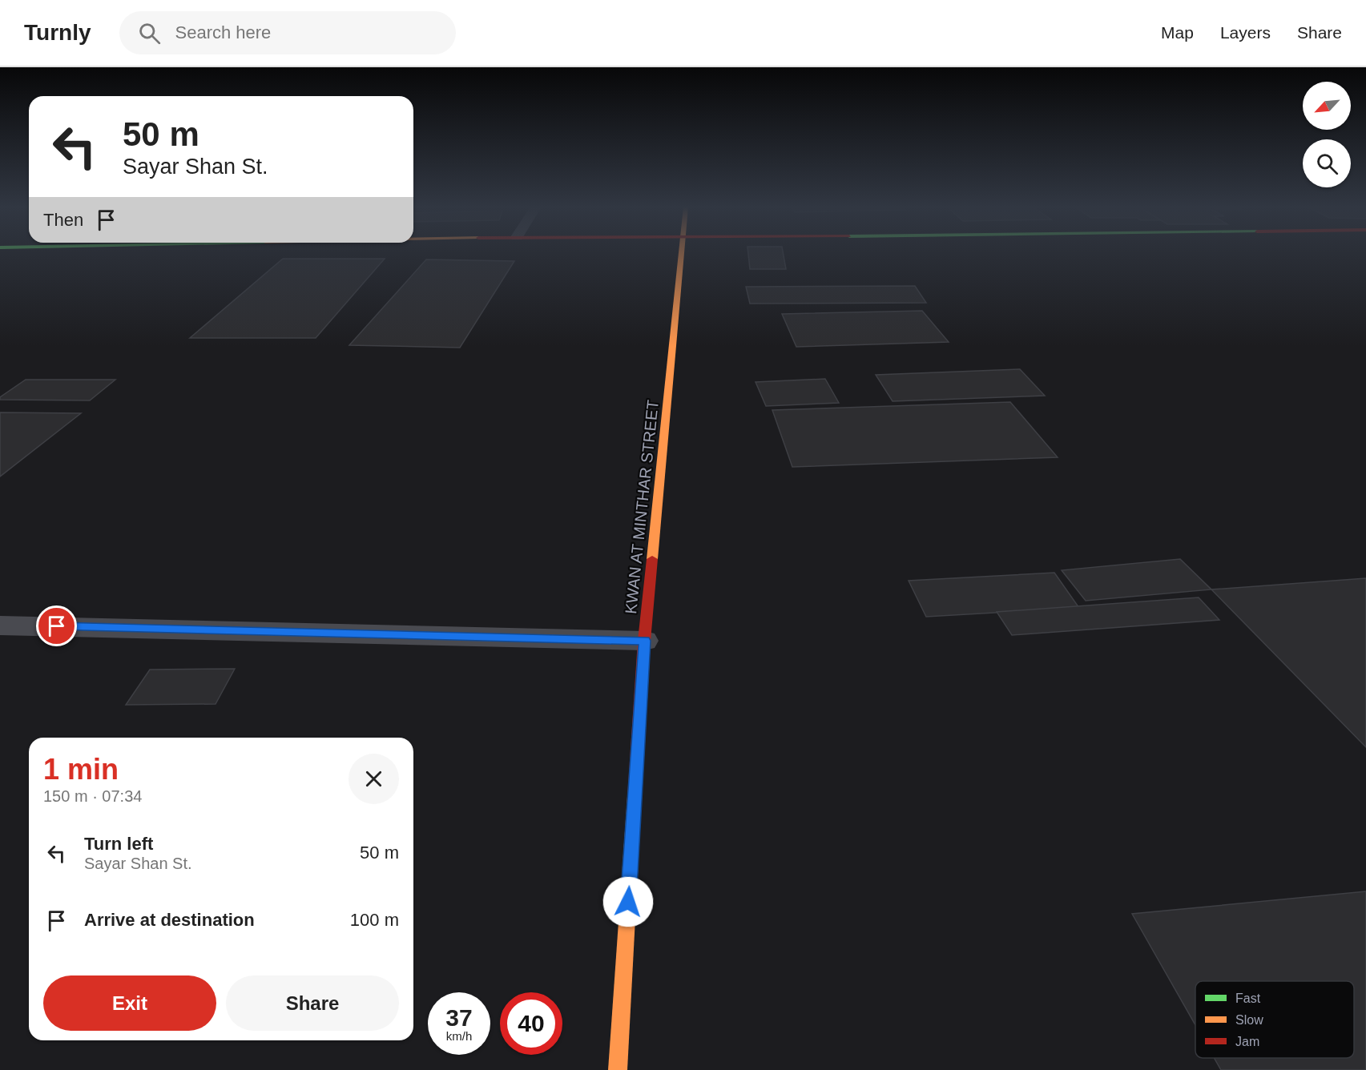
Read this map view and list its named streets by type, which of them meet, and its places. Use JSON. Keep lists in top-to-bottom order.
{
  "streets": {
    "street": ["KWAN AT MINTHAR STREET"]
  },
  "legend": ["Fast", "Slow", "Jam"],
  "north": "bottom left",
  "page": {
    "header": "Turnly",
    "search": "Search here",
    "nav": ["Map", "Layers", "Share"],
    "turn": ["50 m", "Sayar Shan St."],
    "then": "Then",
    "heading": ["1 min", "150 m · 07:34"],
    "list": [
      {
        "name": "Turn left",
        "note": "Sayar Shan St.",
        "value": "50 m"
      },
      {
        "name": "Arrive at destination",
        "value": "100 m"
      }
    ],
    "buttons": ["Exit", "Share"],
    "speed": "37 km/h",
    "limit": "40"
  }
}
